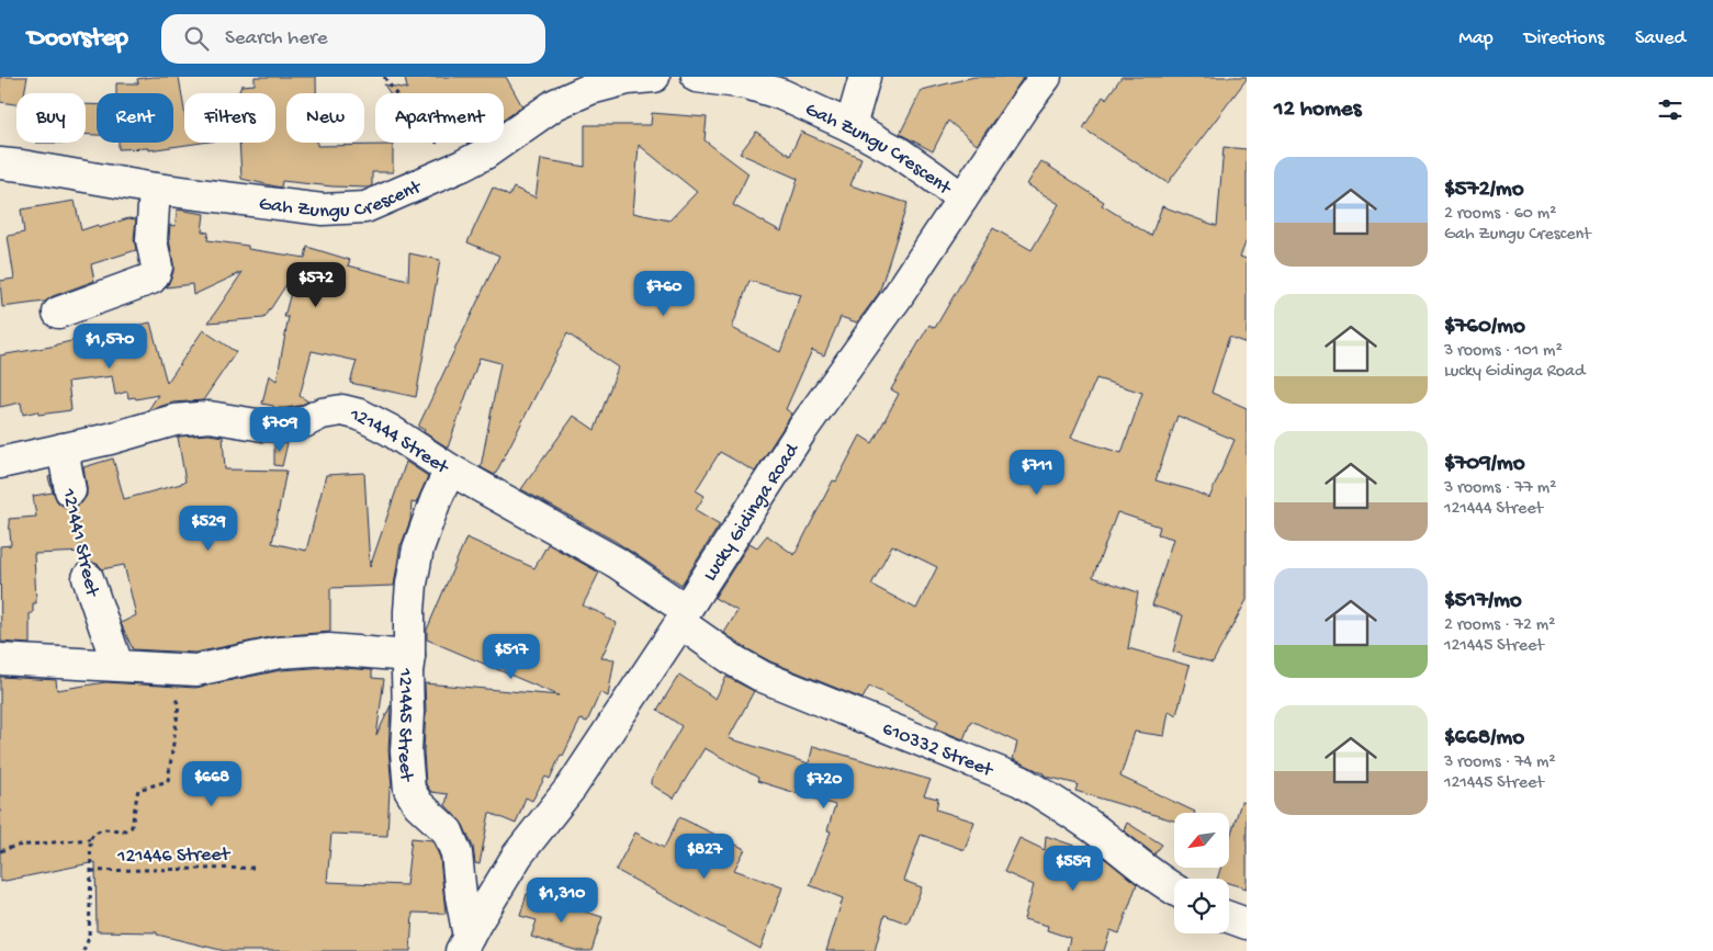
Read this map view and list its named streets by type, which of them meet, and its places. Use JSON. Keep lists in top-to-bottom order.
{
  "streets": {
    "street": [
      "Gah Zungu Crescent",
      "121444 Street",
      "Lucky Gidinga Road",
      "121441 Street",
      "121445 Street",
      "610332 Street"
    ],
    "path": ["121446 Street"]
  },
  "crossings": [
    ["Gah Zungu Crescent", "Lucky Gidinga Road"],
    ["121444 Street", "Lucky Gidinga Road"],
    ["121444 Street", "121441 Street"],
    ["121444 Street", "610332 Street"],
    ["Lucky Gidinga Road", "121445 Street"],
    ["Lucky Gidinga Road", "610332 Street"],
    ["121441 Street", "121445 Street"]
  ],
  "north": "bottom left",
  "page": {
    "header": "Doorstep",
    "search": "Search here",
    "nav": ["Map", "Directions", "Saved"],
    "heading": "12 homes",
    "chip": [
      "Buy",
      "Rent",
      "Filters",
      "New",
      "Apartment"
    ],
    "list": [
      {
        "name": "$572/mo",
        "note": "2 rooms · 60 m² · Gah Zungu Crescent"
      },
      {
        "name": "$760/mo",
        "note": "3 rooms · 101 m² · Lucky Gidinga Road"
      },
      {
        "name": "$709/mo",
        "note": "3 rooms · 77 m² · 121444 Street"
      },
      {
        "name": "$517/mo",
        "note": "2 rooms · 72 m² · 121445 Street"
      },
      {
        "name": "$668/mo",
        "note": "3 rooms · 74 m² · 121445 Street"
      }
    ],
    "price": [
      "$572",
      "$760",
      "$1,570",
      "$709",
      "$711",
      "$529",
      "$517",
      "$668",
      "$720",
      "$827",
      "$559",
      "$1,310"
    ]
  }
}
